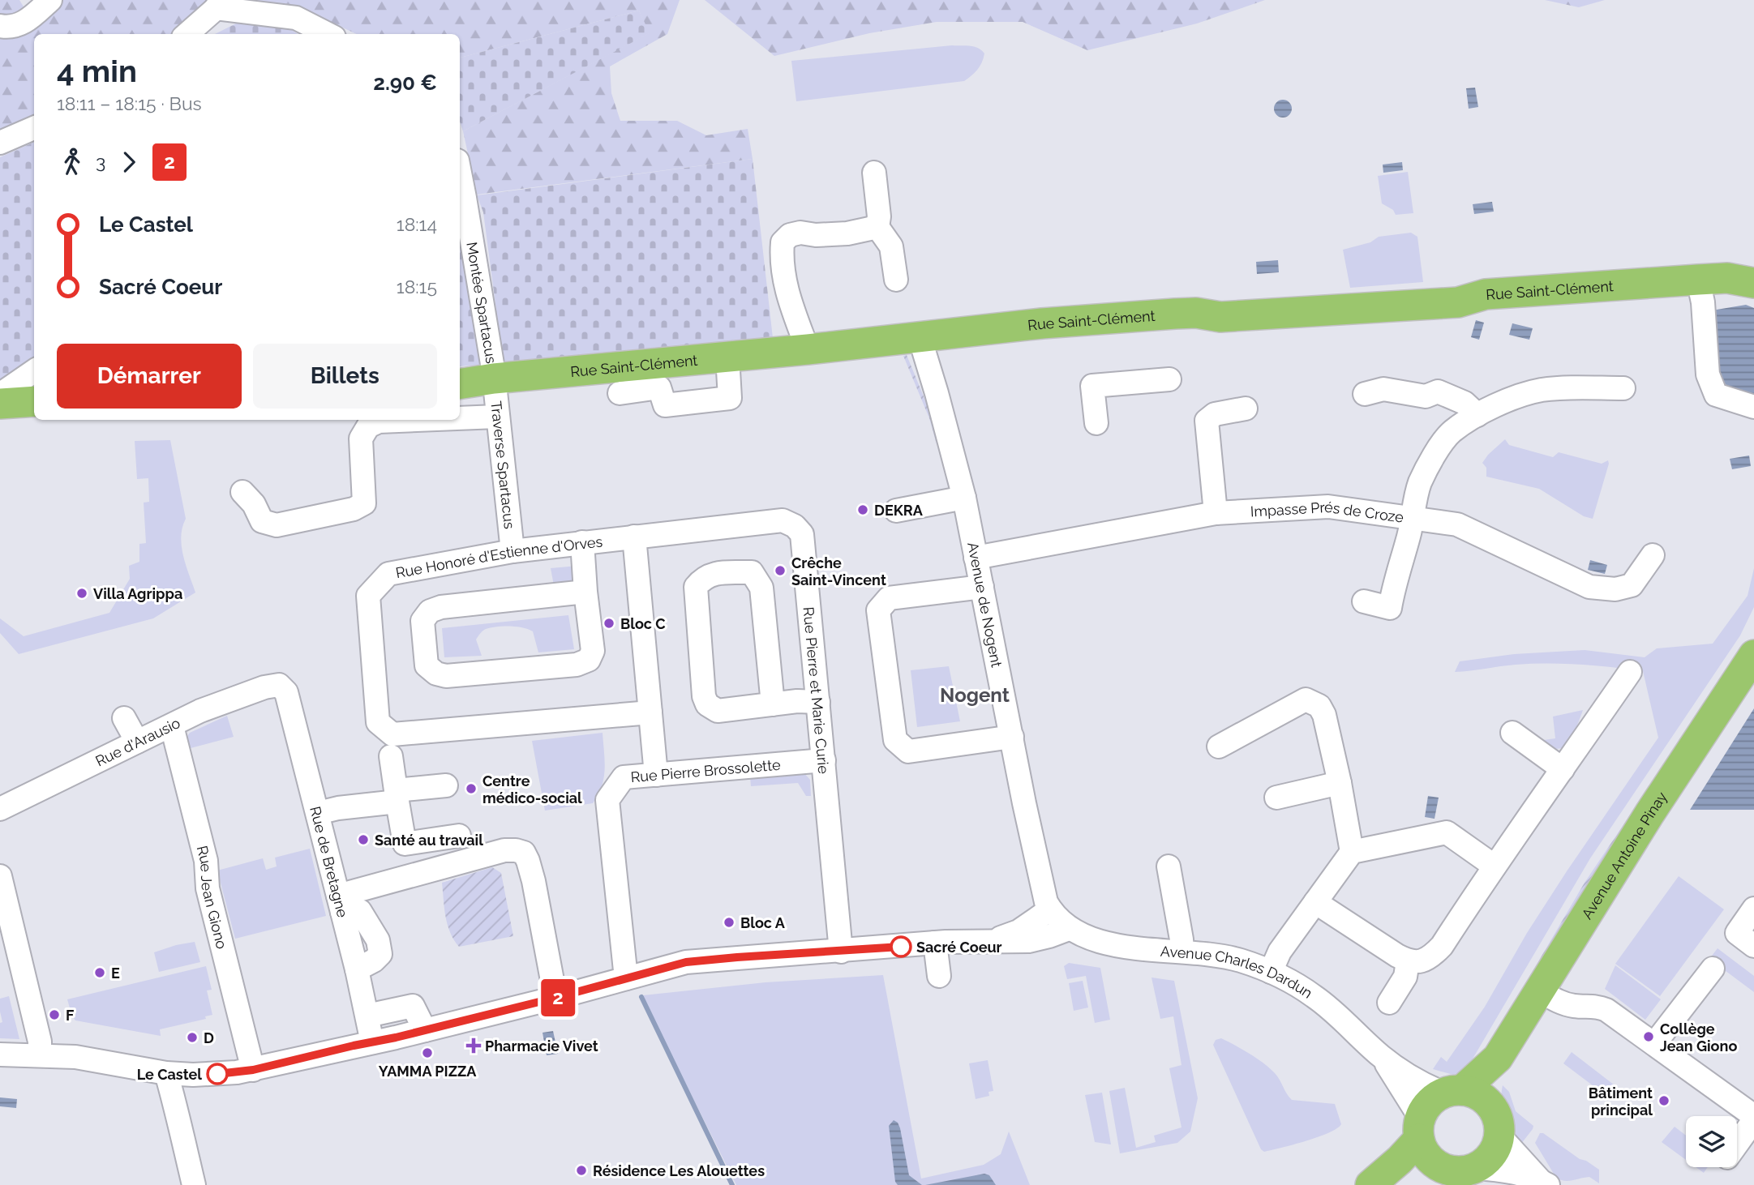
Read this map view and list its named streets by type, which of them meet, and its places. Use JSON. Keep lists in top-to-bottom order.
{
  "streets": {
    "main road": ["Rue Saint-Clément", "Avenue Antoine Pinay"],
    "street": [
      "Montée Spartacus",
      "Traverse Spartacus",
      "Impasse Prés de Croze",
      "Rue Honoré d'Estienne d'Orves",
      "Avenue de Nogent",
      "Rue Pierre et Marie Curie",
      "Rue d'Arausio",
      "Rue Pierre Brossolette",
      "Rue de Bretagne",
      "Rue Jean Giono",
      "Avenue Charles Dardun"
    ]
  },
  "crossings": [
    ["Rue Saint-Clément", "Montée Spartacus"],
    ["Rue Saint-Clément", "Traverse Spartacus"],
    ["Rue Saint-Clément", "Avenue de Nogent"],
    ["Montée Spartacus", "Traverse Spartacus"],
    ["Traverse Spartacus", "Rue Honoré d'Estienne d'Orves"],
    ["Impasse Prés de Croze", "Avenue de Nogent"],
    ["Rue Honoré d'Estienne d'Orves", "Rue Pierre et Marie Curie"],
    ["Avenue de Nogent", "Avenue Charles Dardun"],
    ["Rue Pierre et Marie Curie", "Rue Pierre Brossolette"],
    ["Rue d'Arausio", "Rue de Bretagne"],
    ["Rue d'Arausio", "Rue Jean Giono"],
    ["Avenue Antoine Pinay", "Avenue Charles Dardun"]
  ],
  "districts": ["Nogent"],
  "places": {
    "other": [
      "DEKRA",
      "Crêche Saint-Vincent",
      "Villa Agrippa",
      "Bloc C",
      "Centre médico-social",
      "Santé au travail",
      "Bloc A",
      "Sacré Coeur",
      "E",
      "F",
      "Collège Jean Giono",
      "D",
      "YAMMA PIZZA",
      "Le Castel",
      "Bâtiment principal",
      "Résidence Les Alouettes"
    ],
    "health": ["Pharmacie Vivet"]
  },
  "lines": ["bus line 2"],
  "page": {
    "on_map": "2",
    "heading": ["4 min", "18:11 – 18:15 · Bus", "2.90 €"],
    "legs": ["3", "2"],
    "list": [
      {
        "name": "Le Castel",
        "value": "18:14"
      },
      {
        "name": "Sacré Coeur",
        "value": "18:15"
      }
    ],
    "buttons": ["Démarrer", "Billets"]
  }
}
